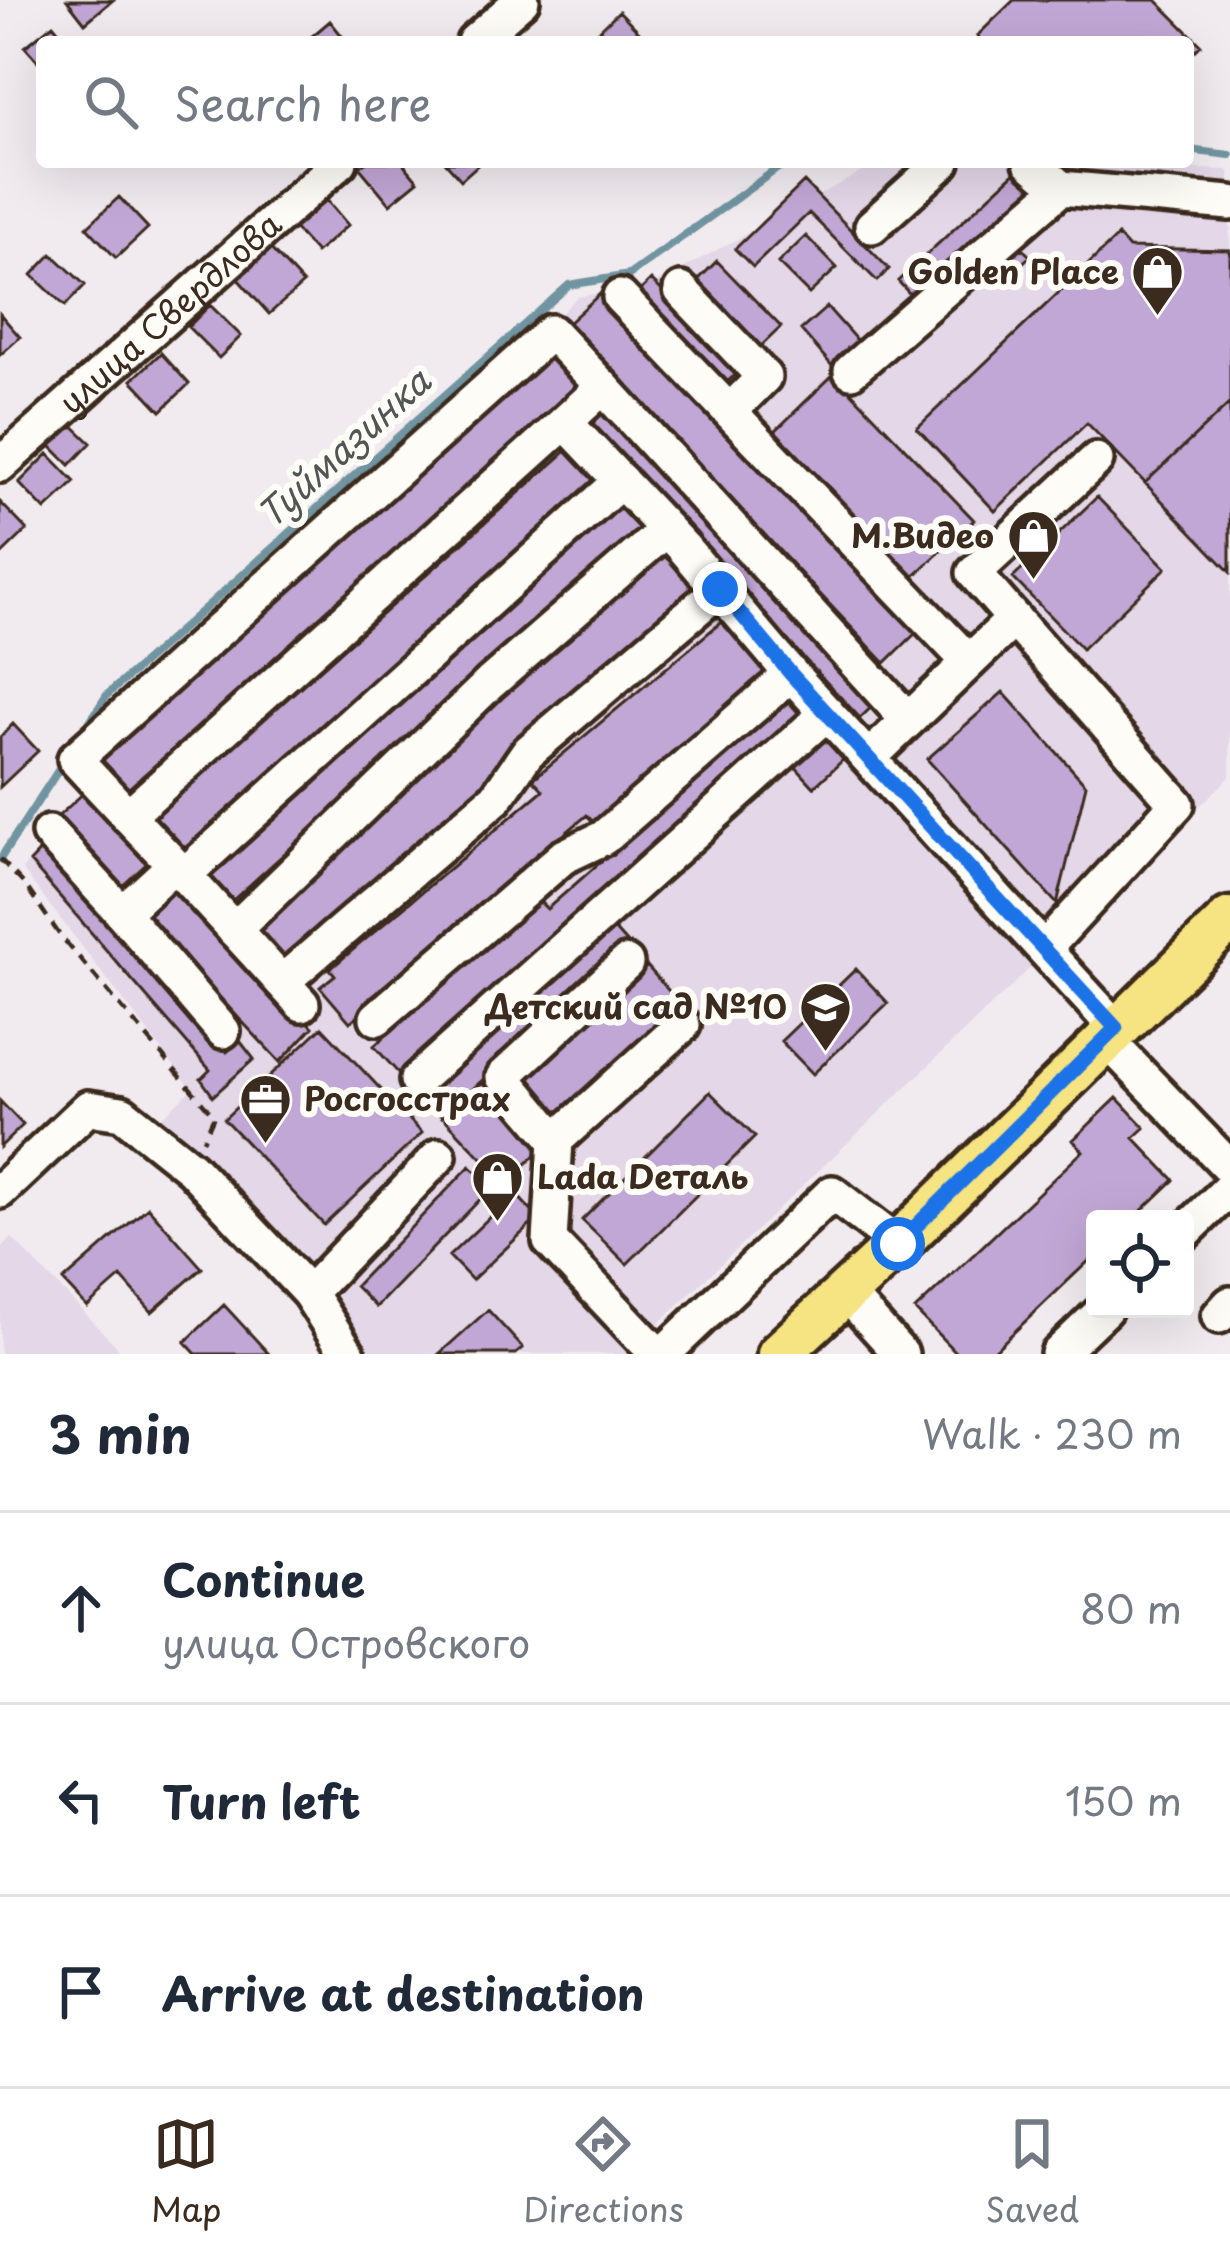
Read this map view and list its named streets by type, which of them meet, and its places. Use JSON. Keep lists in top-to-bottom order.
{
  "streets": {
    "street": ["улица Свердлова"]
  },
  "water": ["Туймазинка"],
  "places": {
    "shop": ["Golden Place", "М.Видео", "Lada Dеталь"],
    "school or university": ["Детский сад №10"],
    "office": ["Росгосстрах"]
  },
  "page": {
    "search": "Search here",
    "heading": ["3 min", "Walk · 230 m"],
    "list": [
      ["Continue", "улица Островского", "80 m"],
      ["Turn left", "150 m"],
      "Arrive at destination"
    ],
    "nav": ["Map", "Directions", "Saved"]
  }
}
